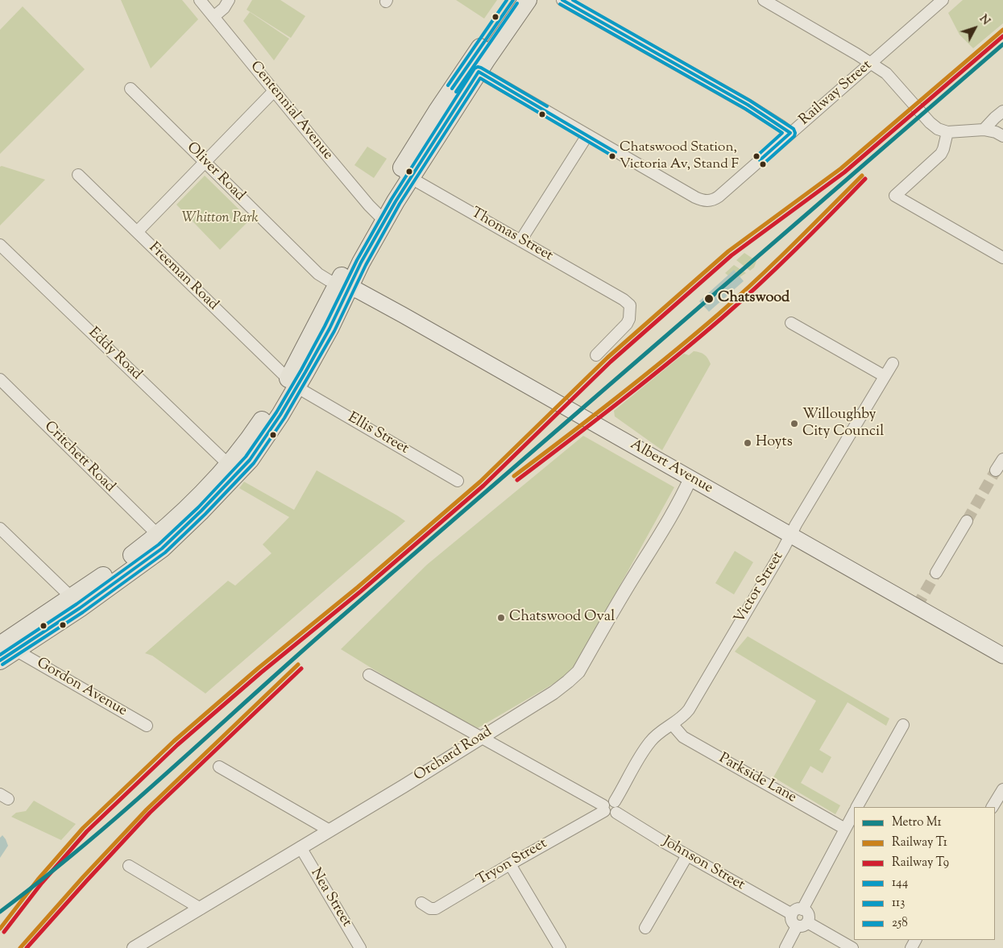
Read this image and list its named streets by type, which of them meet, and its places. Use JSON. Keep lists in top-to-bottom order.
{
  "streets": {
    "main road": ["Albert Avenue"],
    "street": [
      "Railway Street",
      "Centennial Avenue",
      "Oliver Road",
      "Thomas Street",
      "Freeman Road",
      "Eddy Road",
      "Ellis Street",
      "Critchett Road",
      "Victor Street",
      "Gordon Avenue",
      "Orchard Road",
      "Parkside Lane",
      "Tryon Street",
      "Johnson Street",
      "Nea Street"
    ]
  },
  "crossings": [
    ["Oliver Road", "Albert Avenue"],
    ["Freeman Road", "Ellis Street"],
    ["Albert Avenue", "Victor Street"],
    ["Albert Avenue", "Orchard Road"],
    ["Victor Street", "Parkside Lane"],
    ["Victor Street", "Tryon Street"],
    ["Victor Street", "Johnson Street"],
    ["Orchard Road", "Nea Street"],
    ["Tryon Street", "Johnson Street"]
  ],
  "parks": ["Whitton Park"],
  "places": [
    "Chatswood Station, Victoria Av, Stand F",
    "Chatswood",
    "Willoughby City Council",
    "Hoyts",
    "Chatswood Oval"
  ],
  "lines": [
    "transit line 144",
    "transit line 258",
    "transit line 113",
    "rail line T1",
    "rail line T9",
    "metro line M1"
  ],
  "legend": [
    "Metro M1",
    "Railway T1",
    "Railway T9",
    "144",
    "113",
    "258"
  ],
  "north": "top right"
}
